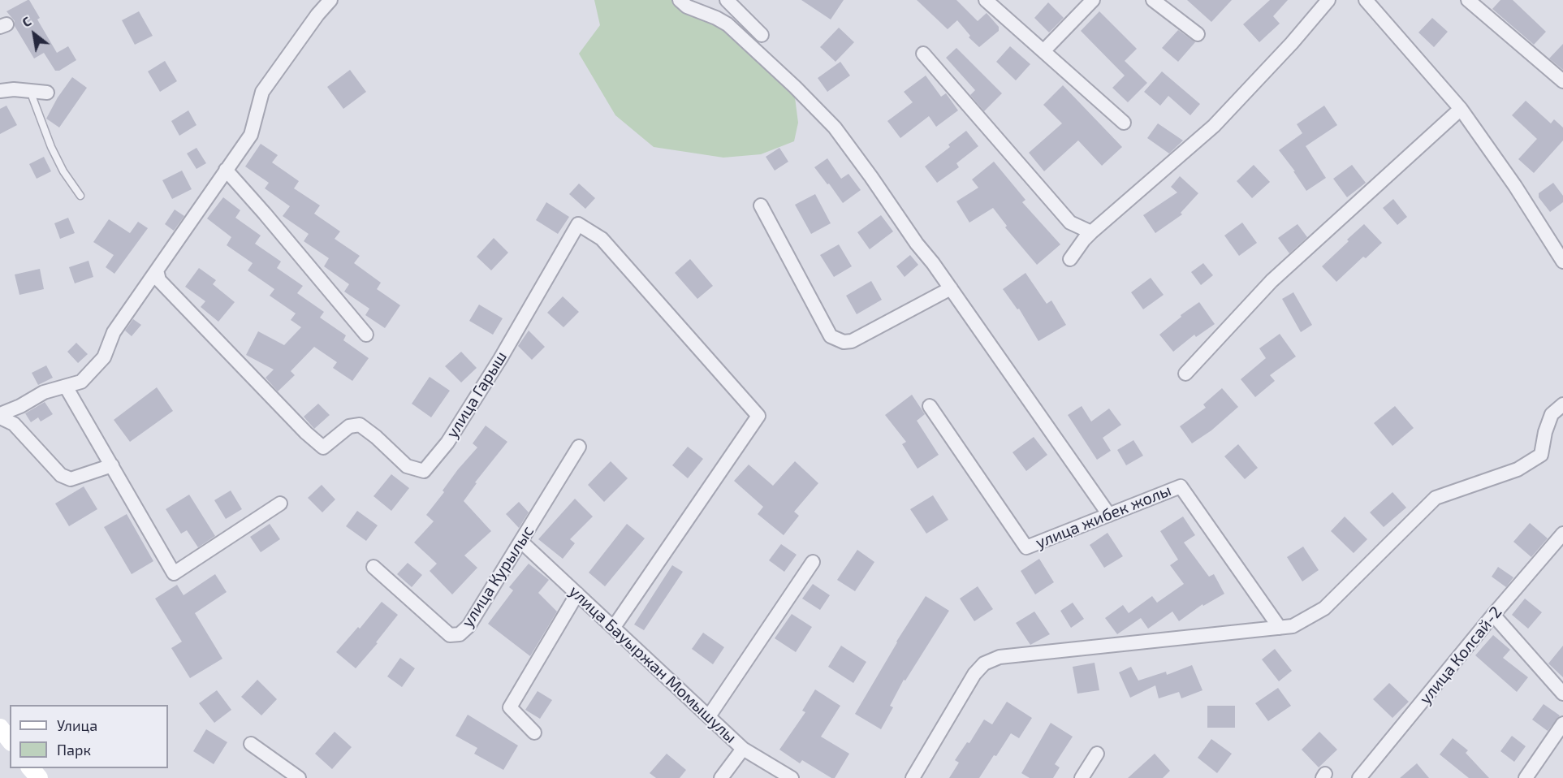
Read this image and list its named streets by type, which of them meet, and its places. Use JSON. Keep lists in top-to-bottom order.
{
  "streets": {
    "street": [
      "улица Гарыш",
      "улица жибек жолы",
      "улица Курылыс",
      "улица Колсай-2",
      "улица Бауыржан Момышулы"
    ]
  },
  "crossings": [
    ["улица Гарыш", "улица Бауыржан Момышулы"],
    ["улица Курылыс", "улица Бауыржан Момышулы"]
  ],
  "legend": ["Улица", "Парк"],
  "north": "top left"
}
